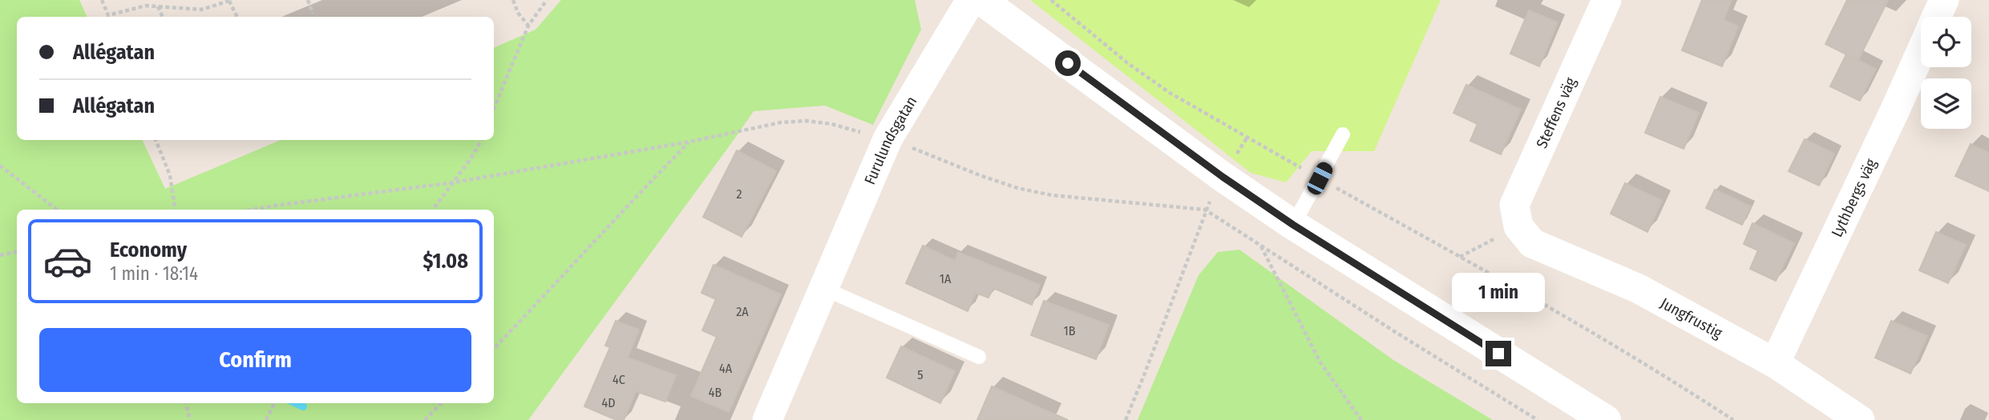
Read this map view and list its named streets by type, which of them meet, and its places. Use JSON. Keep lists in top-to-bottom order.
{
  "streets": {
    "street": [
      "Steffens väg",
      "Furulundsgatan",
      "Lythbergs väg",
      "Jungfrustig"
    ]
  },
  "crossings": [
    ["Steffens väg", "Jungfrustig"],
    ["Lythbergs väg", "Jungfrustig"]
  ],
  "house_numbers": [
    "2",
    "1A",
    "2A",
    "1B",
    "4A",
    "5",
    "4C",
    "4B",
    "4D"
  ],
  "page": {
    "banner": ["Allégatan", "Allégatan"],
    "list": [
      {
        "name": "Economy",
        "note": "1 min · 18:14",
        "value": "$1.08"
      }
    ],
    "bubble": "1 min",
    "buttons": "Confirm"
  }
}
